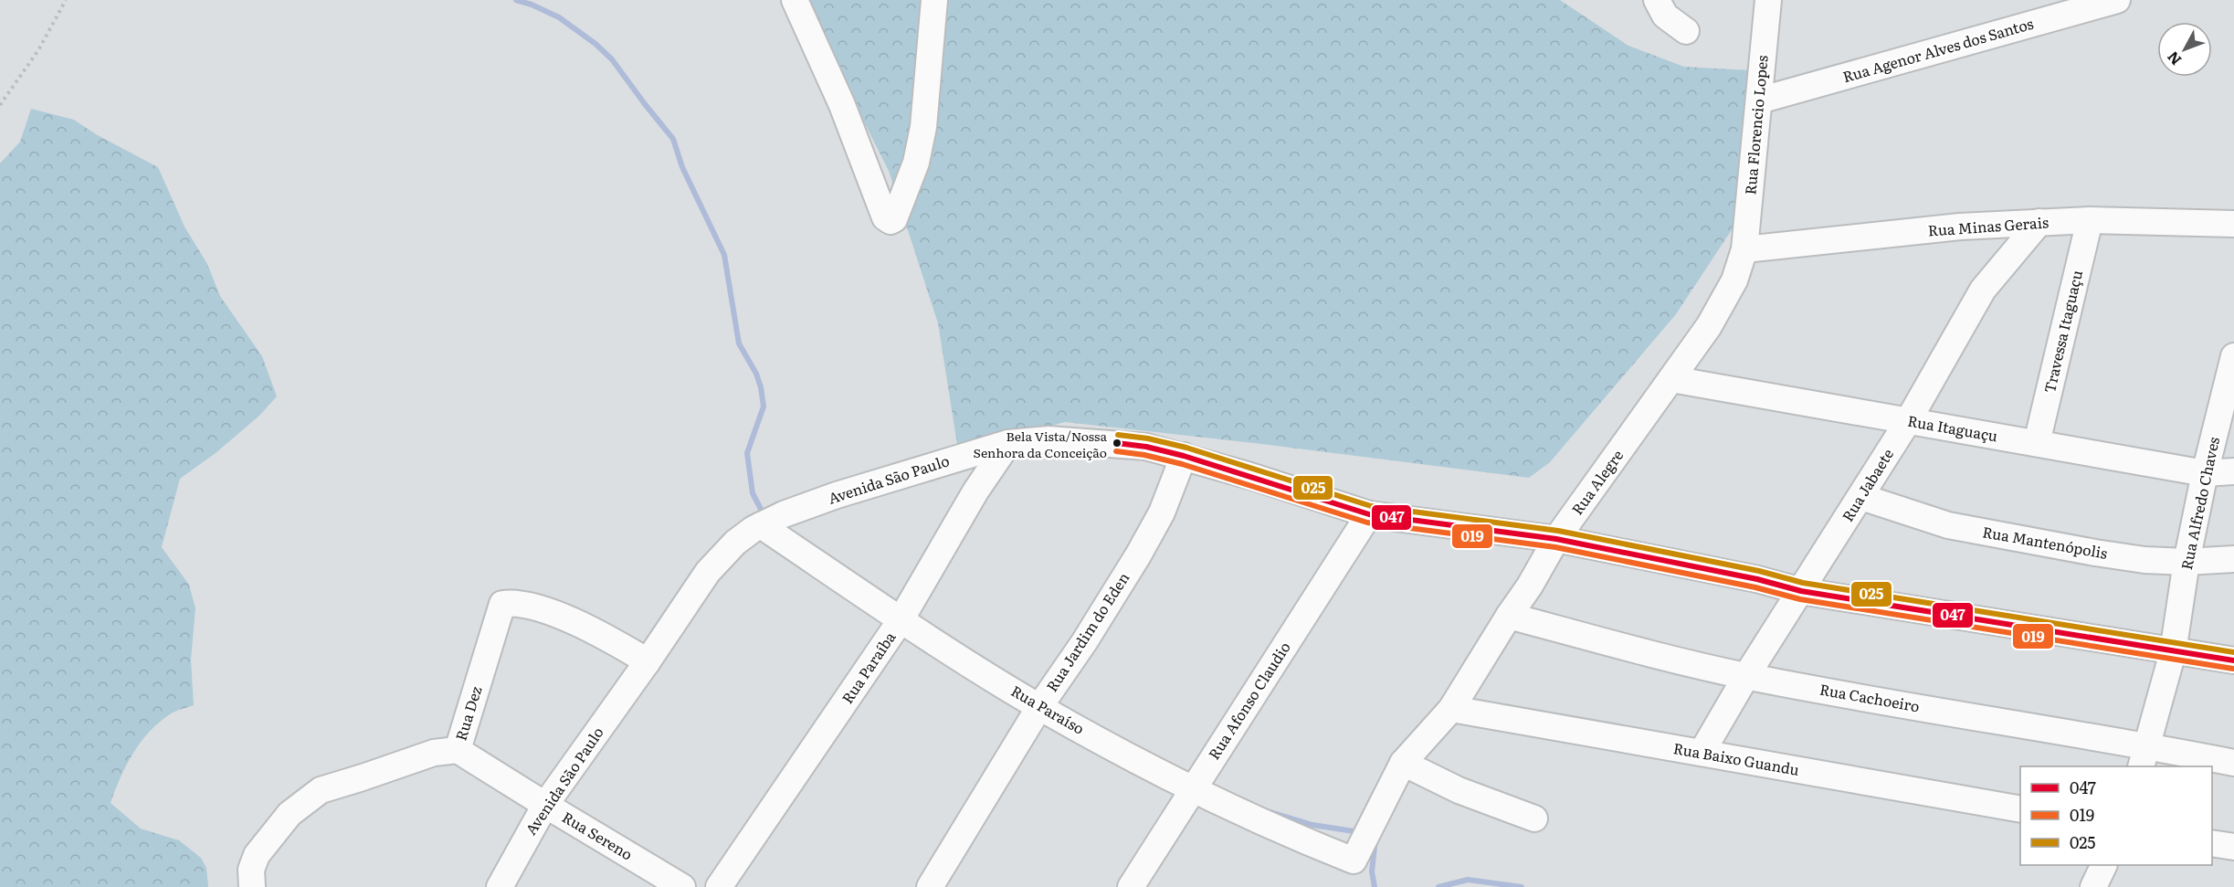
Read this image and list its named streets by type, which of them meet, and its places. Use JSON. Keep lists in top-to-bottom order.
{
  "streets": {
    "street": [
      "Rua Agenor Alves dos Santos",
      "Rua Florencio Lopes",
      "Rua Minas Gerais",
      "Travessa Itaguaçu",
      "Rua Itaguaçu",
      "Avenida São Paulo",
      "Rua Alegre",
      "Rua Jabaete",
      "Rua Alfredo Chaves",
      "Rua Mantenópolis",
      "Rua Jardim do Eden",
      "Rua Paraíba",
      "Rua Cachoeiro",
      "Rua Afonso Claudio",
      "Rua Paraíso",
      "Rua Dez",
      "Rua Baixo Guandu",
      "Rua Sereno"
    ]
  },
  "crossings": [
    ["Rua Agenor Alves dos Santos", "Rua Florencio Lopes"],
    ["Rua Florencio Lopes", "Rua Minas Gerais"],
    ["Rua Florencio Lopes", "Rua Alegre"],
    ["Rua Minas Gerais", "Travessa Itaguaçu"],
    ["Rua Minas Gerais", "Rua Alegre"],
    ["Rua Minas Gerais", "Rua Jabaete"],
    ["Travessa Itaguaçu", "Rua Itaguaçu"],
    ["Rua Itaguaçu", "Rua Alegre"],
    ["Rua Itaguaçu", "Rua Jabaete"],
    ["Rua Itaguaçu", "Rua Alfredo Chaves"],
    ["Avenida São Paulo", "Rua Alegre"],
    ["Avenida São Paulo", "Rua Jabaete"],
    ["Avenida São Paulo", "Rua Alfredo Chaves"],
    ["Avenida São Paulo", "Rua Jardim do Eden"],
    ["Avenida São Paulo", "Rua Paraíba"],
    ["Avenida São Paulo", "Rua Afonso Claudio"],
    ["Avenida São Paulo", "Rua Paraíso"],
    ["Avenida São Paulo", "Rua Dez"],
    ["Avenida São Paulo", "Rua Sereno"],
    ["Rua Alegre", "Rua Cachoeiro"],
    ["Rua Alegre", "Rua Paraíso"],
    ["Rua Alegre", "Rua Baixo Guandu"],
    ["Rua Jabaete", "Rua Mantenópolis"],
    ["Rua Jabaete", "Rua Cachoeiro"],
    ["Rua Jabaete", "Rua Baixo Guandu"],
    ["Rua Alfredo Chaves", "Rua Mantenópolis"],
    ["Rua Alfredo Chaves", "Rua Cachoeiro"],
    ["Rua Jardim do Eden", "Rua Paraíso"],
    ["Rua Paraíba", "Rua Paraíso"],
    ["Rua Afonso Claudio", "Rua Paraíso"],
    ["Rua Dez", "Rua Sereno"]
  ],
  "places": ["Bela Vista/Nossa Senhora da Conceição"],
  "lines": ["transit line 025", "transit line 047", "transit line 019"],
  "legend": ["047", "019", "025"],
  "north": "bottom left"
}
